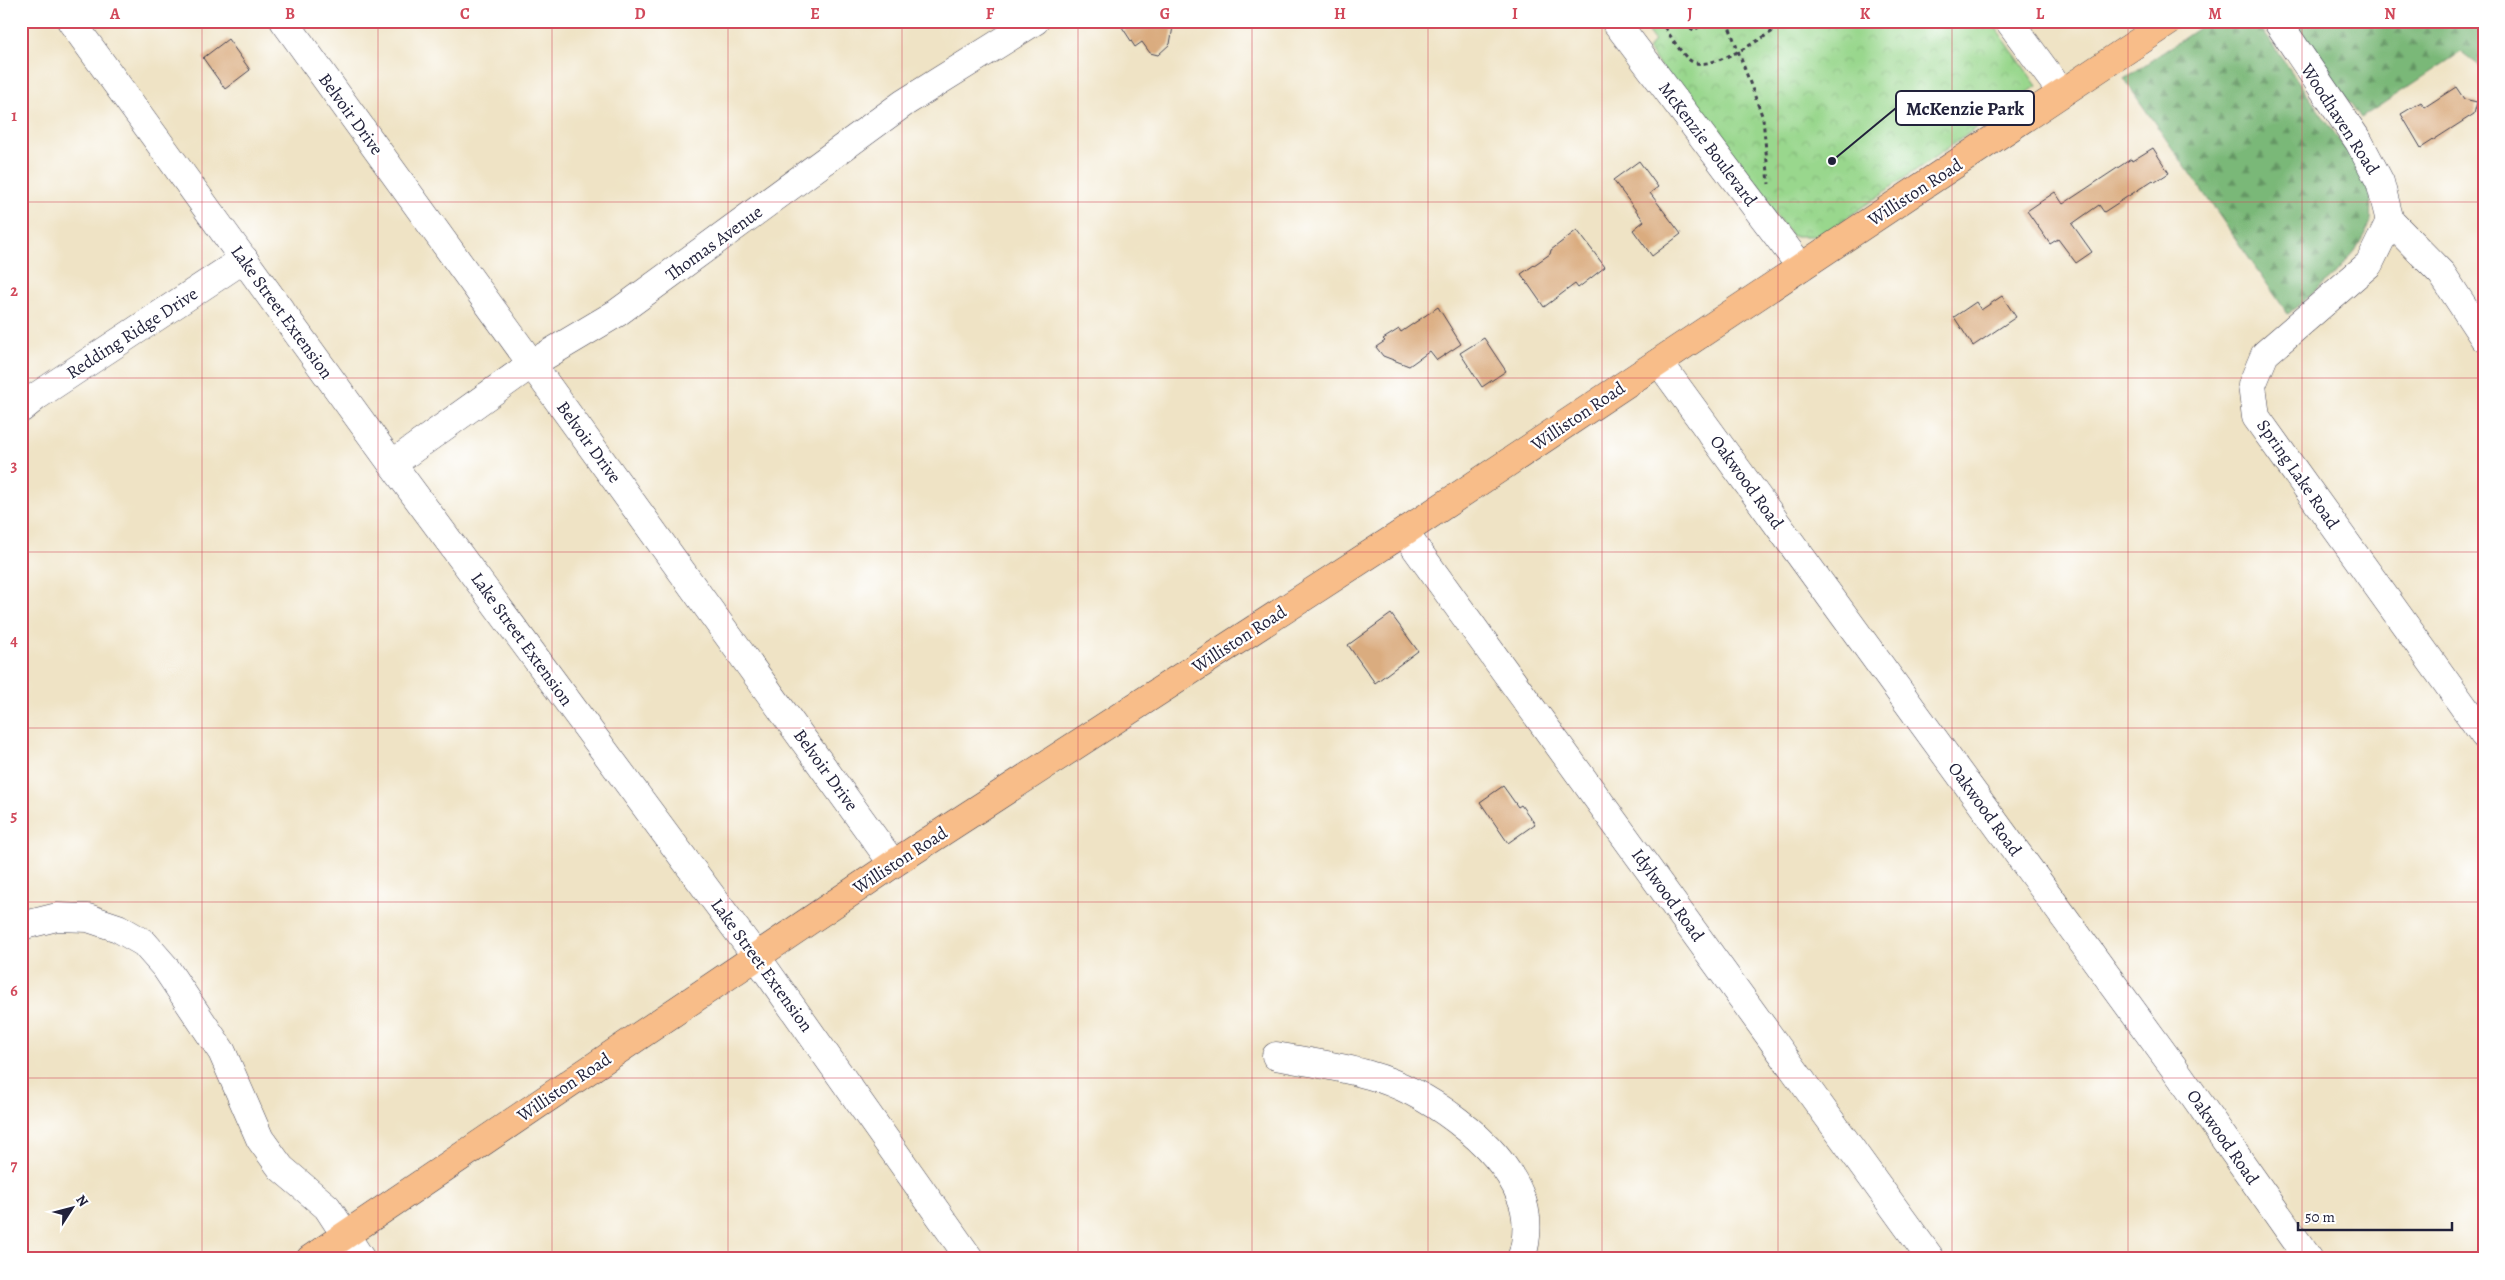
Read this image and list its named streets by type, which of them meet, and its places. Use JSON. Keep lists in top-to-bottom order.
{
  "streets": {
    "main road": ["Williston Road"],
    "street": [
      "Belvoir Drive",
      "Woodhaven Road",
      "McKenzie Boulevard",
      "Thomas Avenue",
      "Lake Street Extension",
      "Redding Ridge Drive",
      "Spring Lake Road",
      "Oakwood Road",
      "Idylwood Road"
    ]
  },
  "crossings": [
    ["Belvoir Drive", "Williston Road"],
    ["Belvoir Drive", "Thomas Avenue"],
    ["Woodhaven Road", "Spring Lake Road"],
    ["McKenzie Boulevard", "Williston Road"],
    ["Williston Road", "Lake Street Extension"],
    ["Williston Road", "Oakwood Road"],
    ["Williston Road", "Idylwood Road"],
    ["Thomas Avenue", "Lake Street Extension"],
    ["Lake Street Extension", "Redding Ridge Drive"]
  ],
  "places": ["McKenzie Park"],
  "scale_bar": "50 m",
  "north": "top right",
  "grid": {
    "columns": [
      "A",
      "B",
      "C",
      "D",
      "E",
      "F",
      "G",
      "H",
      "I",
      "J",
      "K",
      "L",
      "M",
      "N"
    ],
    "rows": [
      "1",
      "2",
      "3",
      "4",
      "5",
      "6",
      "7"
    ]
  }
}
